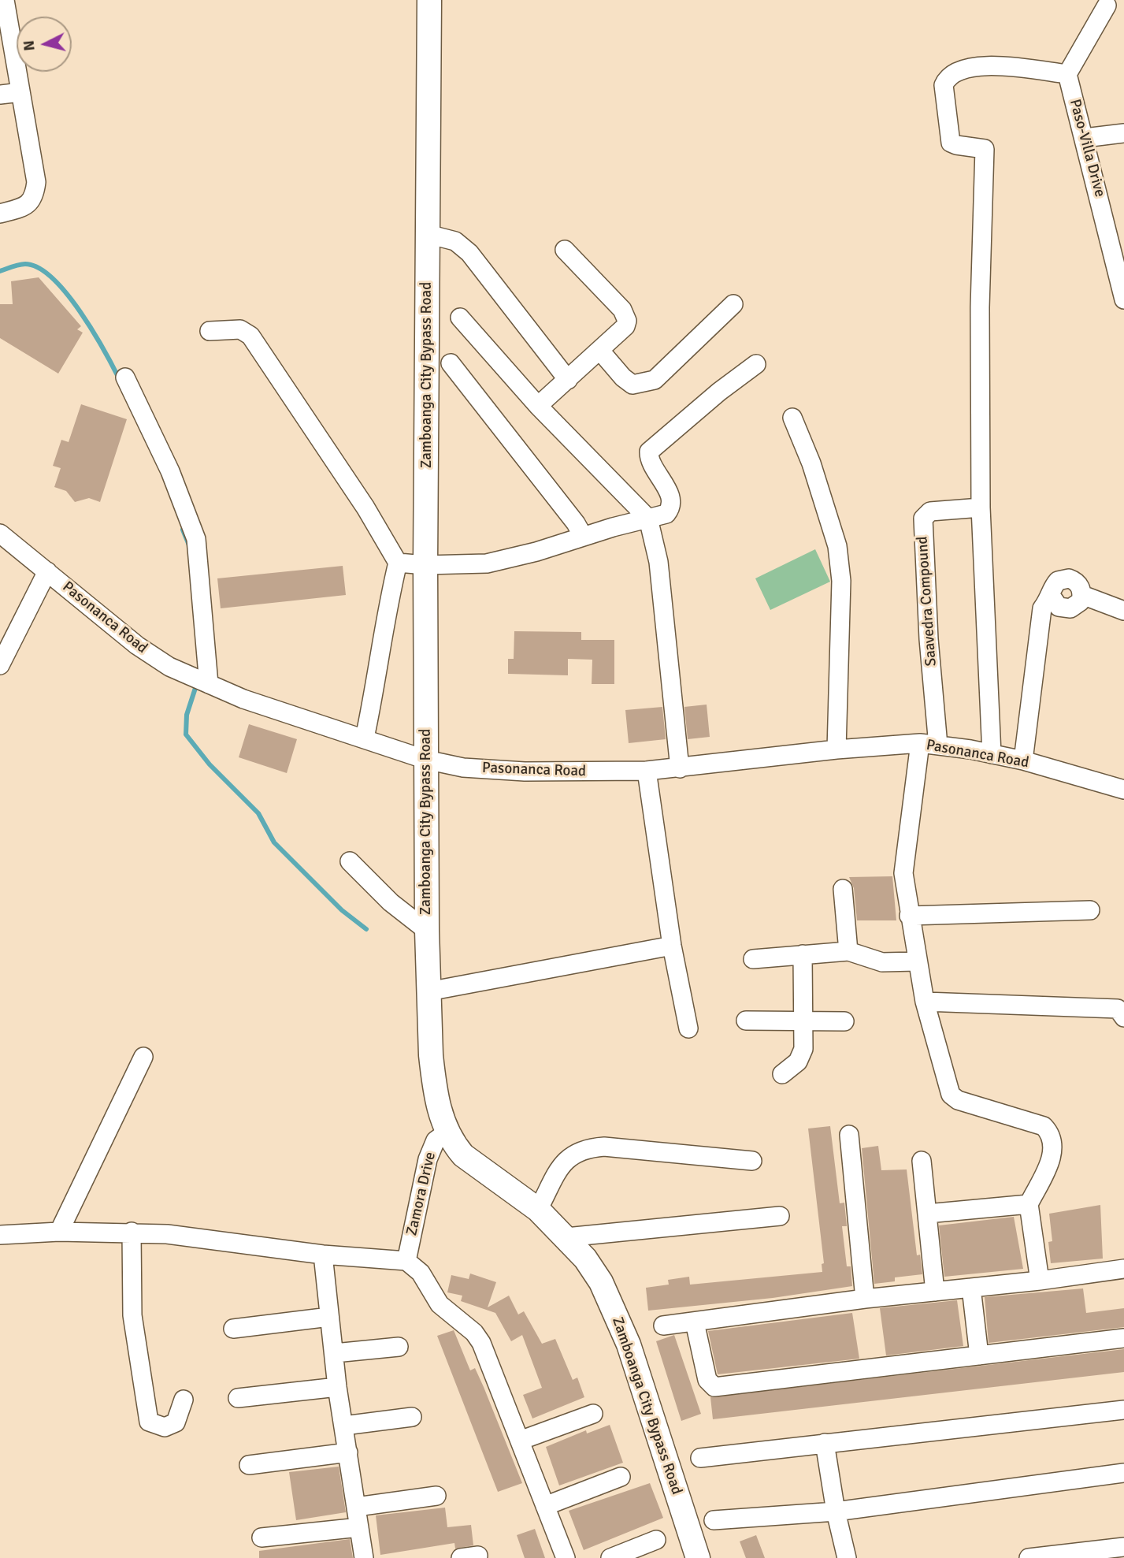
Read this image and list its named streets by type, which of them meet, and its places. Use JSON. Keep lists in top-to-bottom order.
{
  "streets": {
    "main road": ["Zamboanga City Bypass Road"],
    "street": [
      "Paso-Villa Drive",
      "Saavedra Compound",
      "Pasonanca Road",
      "Zamora Drive"
    ]
  },
  "crossings": [
    ["Zamboanga City Bypass Road", "Pasonanca Road"],
    ["Zamboanga City Bypass Road", "Zamora Drive"],
    ["Saavedra Compound", "Pasonanca Road"]
  ],
  "north": "left"
}
